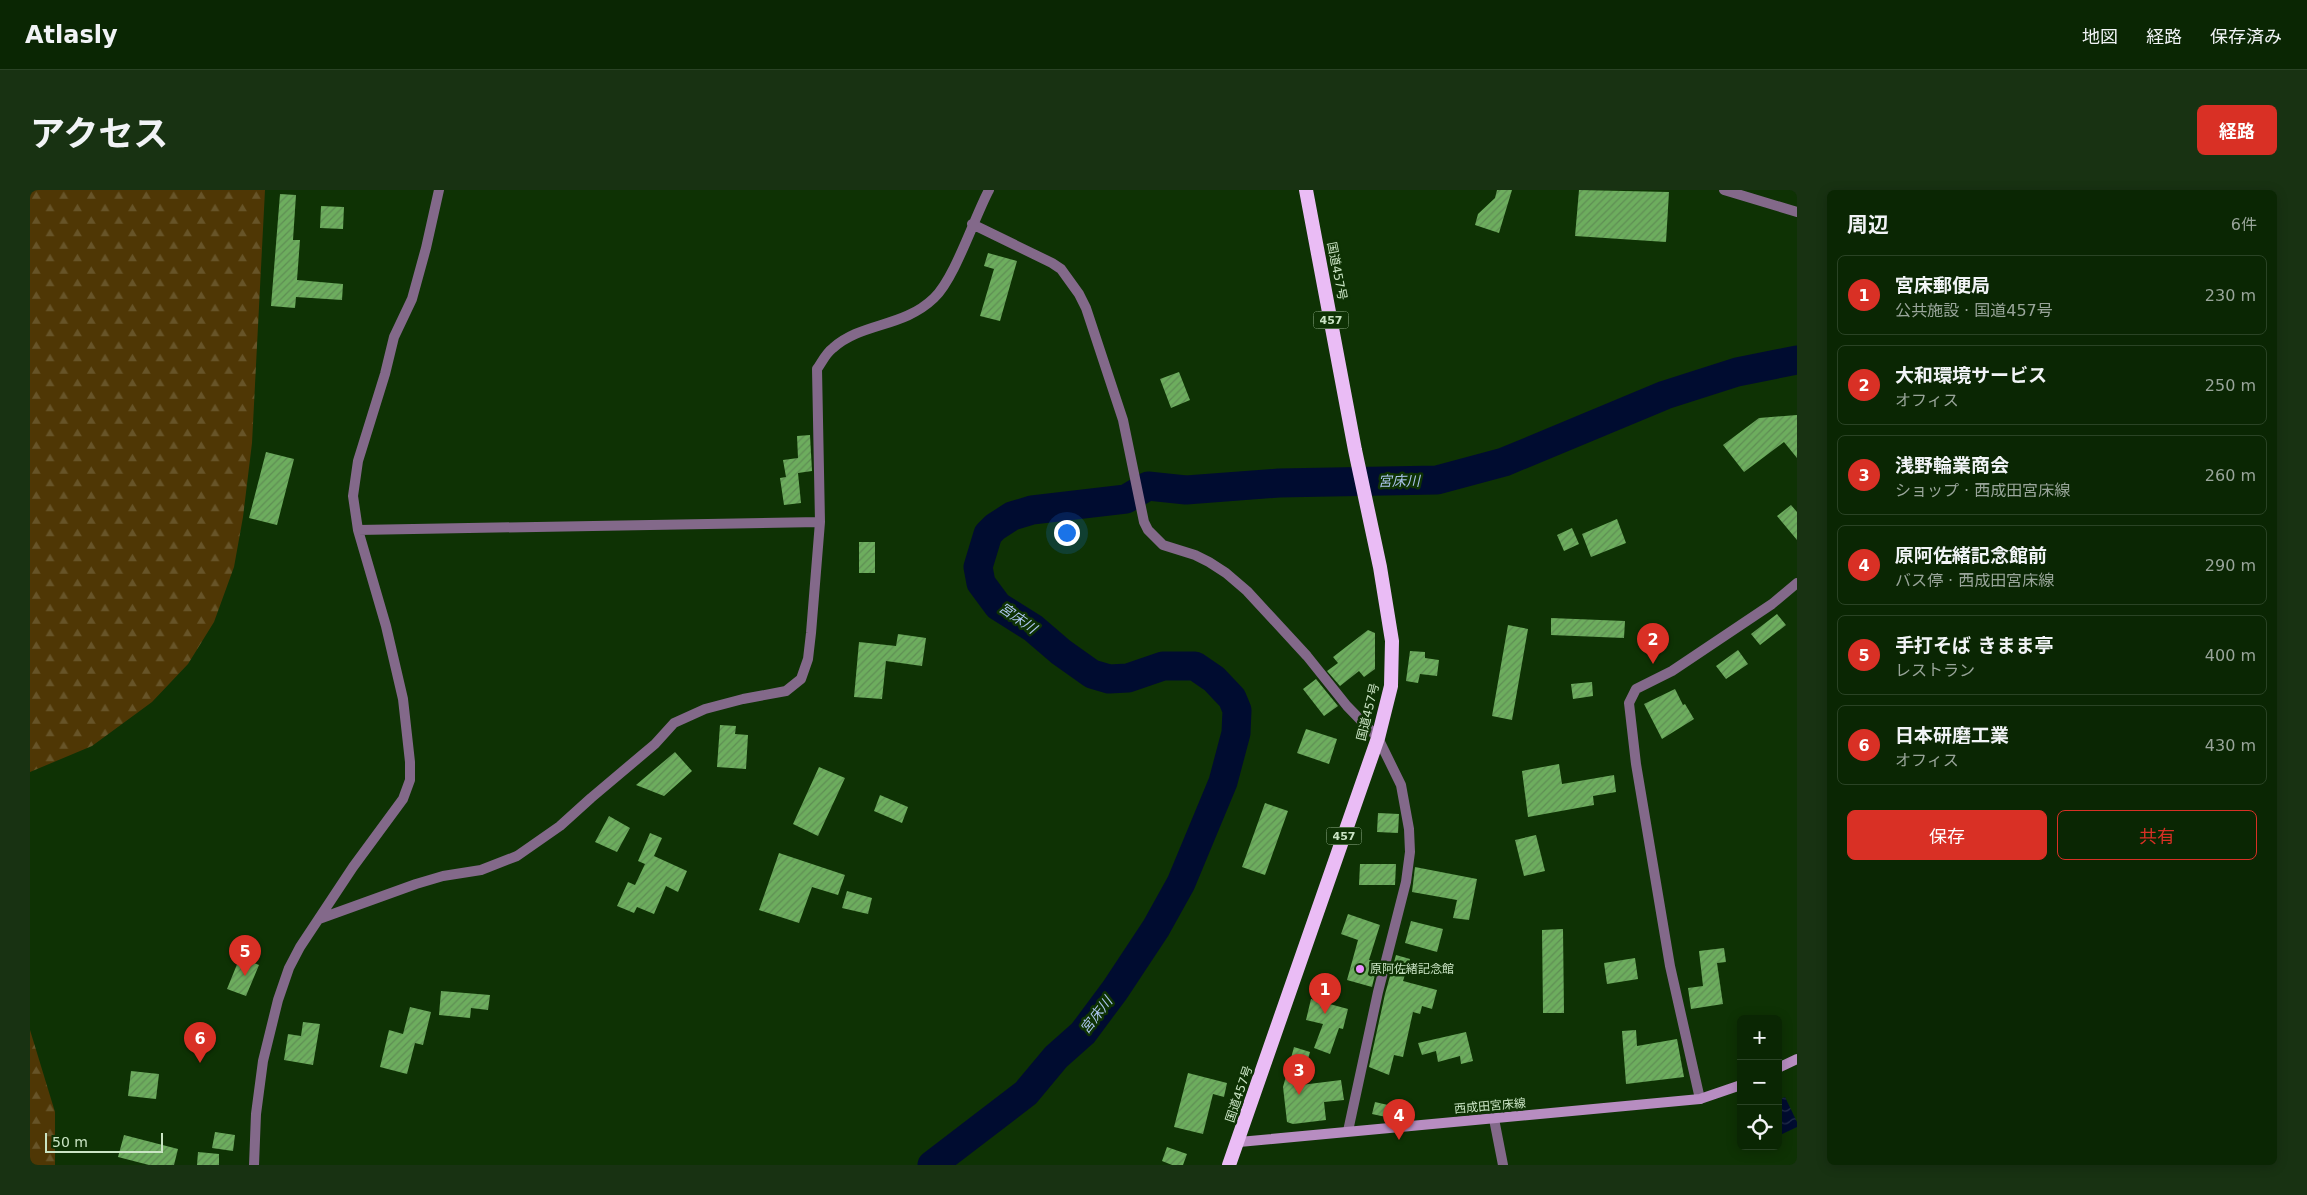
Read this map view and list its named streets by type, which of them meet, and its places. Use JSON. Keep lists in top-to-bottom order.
{
  "streets": {
    "highway": ["国道457号", "457"],
    "main road": ["西成田宮床線"]
  },
  "crossings": [
    ["国道457号", "西成田宮床線"]
  ],
  "water": ["宮床川"],
  "places": ["原阿佐緒記念館"],
  "scale_bar": "50 m",
  "page": {
    "header": "Atlasly",
    "nav": ["地図", "経路", "保存済み"],
    "title": "アクセス",
    "buttons": [
      "経路",
      ["保存", "共有"]
    ],
    "heading": ["周辺", "6件"],
    "list": [
      {
        "mark": "1",
        "name": "宮床郵便局",
        "note": "公共施設 · 国道457号",
        "value": "230 m"
      },
      {
        "mark": "2",
        "name": "大和環境サービス",
        "note": "オフィス",
        "value": "250 m"
      },
      {
        "mark": "3",
        "name": "浅野輪業商会",
        "note": "ショップ · 西成田宮床線",
        "value": "260 m"
      },
      {
        "mark": "4",
        "name": "原阿佐緒記念館前",
        "note": "バス停 · 西成田宮床線",
        "value": "290 m"
      },
      {
        "mark": "5",
        "name": "手打そば きまま亭",
        "note": "レストラン",
        "value": "400 m"
      },
      {
        "mark": "6",
        "name": "日本研磨工業",
        "note": "オフィス",
        "value": "430 m"
      }
    ],
    "pins": [
      "2",
      "5",
      "1",
      "6",
      "3",
      "4"
    ],
    "map_buttons": ["+", "−"],
    "scale": "50 m"
  }
}
